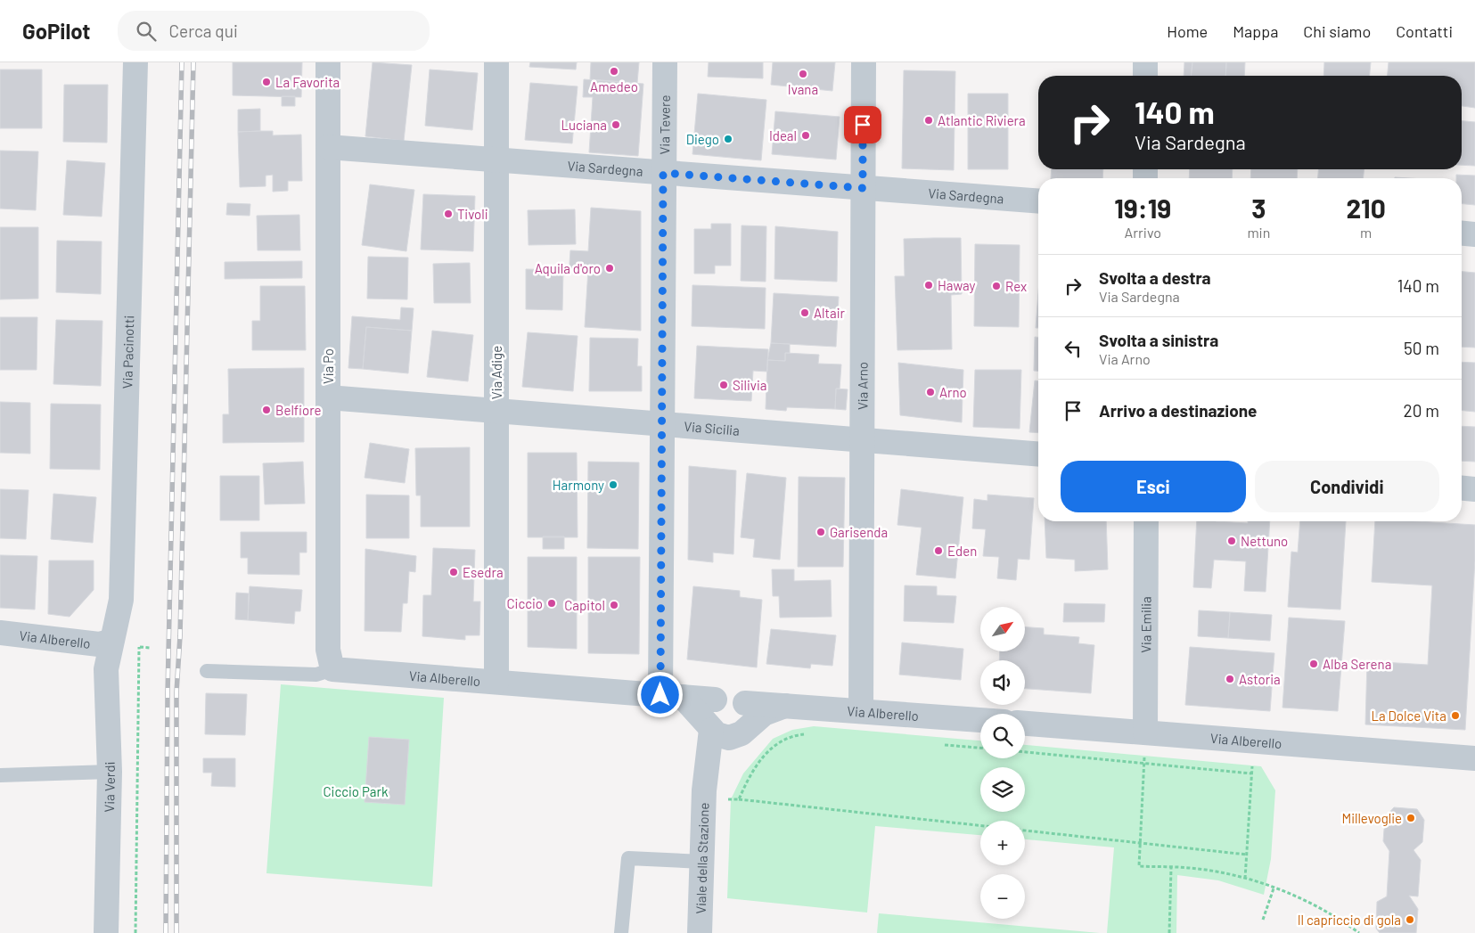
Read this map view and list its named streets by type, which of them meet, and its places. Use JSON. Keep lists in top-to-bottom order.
{
  "streets": {
    "street": [
      "Via Tevere",
      "Via Sardegna",
      "Via Pacinotti",
      "Via Po",
      "Via Adige",
      "Via Arno",
      "Via Sicilia",
      "Via Emilia",
      "Via Alberello",
      "Via Verdi",
      "Viale della Stazione"
    ]
  },
  "crossings": [
    ["Via Tevere", "Via Sardegna"],
    ["Via Tevere", "Via Sicilia"],
    ["Via Tevere", "Via Alberello"],
    ["Via Sardegna", "Via Po"],
    ["Via Sardegna", "Via Adige"],
    ["Via Sardegna", "Via Arno"],
    ["Via Pacinotti", "Via Alberello"],
    ["Via Pacinotti", "Via Verdi"],
    ["Via Po", "Via Sicilia"],
    ["Via Po", "Via Alberello"],
    ["Via Adige", "Via Sicilia"],
    ["Via Adige", "Via Alberello"],
    ["Via Arno", "Via Sicilia"],
    ["Via Arno", "Via Alberello"],
    ["Via Emilia", "Via Alberello"],
    ["Via Alberello", "Via Verdi"],
    ["Via Alberello", "Viale della Stazione"]
  ],
  "parks": ["Ciccio Park"],
  "places": [
    "Amedeo",
    "Ivana",
    "La Favorita",
    "Atlantic Riviera",
    "Luciana",
    "Ideal",
    "Diego",
    "Tivoli",
    "Aquila d'oro",
    "Haway",
    "Rex",
    "Altair",
    "Silivia",
    "Arno",
    "Belfiore",
    "Harmony",
    "Garisenda",
    "Nettuno",
    "Eden",
    "Esedra",
    "Ciccio",
    "Capitol",
    "Alba Serena",
    "Astoria",
    "La Dolce Vita",
    "Millevoglie",
    "Il capriccio di gola"
  ],
  "north": "top right",
  "page": {
    "header": "GoPilot",
    "search": "Cerca qui",
    "nav": [
      "Home",
      "Mappa",
      "Chi siamo",
      "Contatti"
    ],
    "turn": ["140 m", "Via Sardegna"],
    "eta": [
      "19:19",
      "Arrivo",
      "3",
      "min",
      "210",
      "m"
    ],
    "list": [
      {
        "name": "Svolta a destra",
        "note": "Via Sardegna",
        "value": "140 m"
      },
      {
        "name": "Svolta a sinistra",
        "note": "Via Arno",
        "value": "50 m"
      },
      {
        "name": "Arrivo a destinazione",
        "value": "20 m"
      }
    ],
    "buttons": ["Esci", "Condividi"],
    "map_buttons": ["+", "−"]
  }
}
